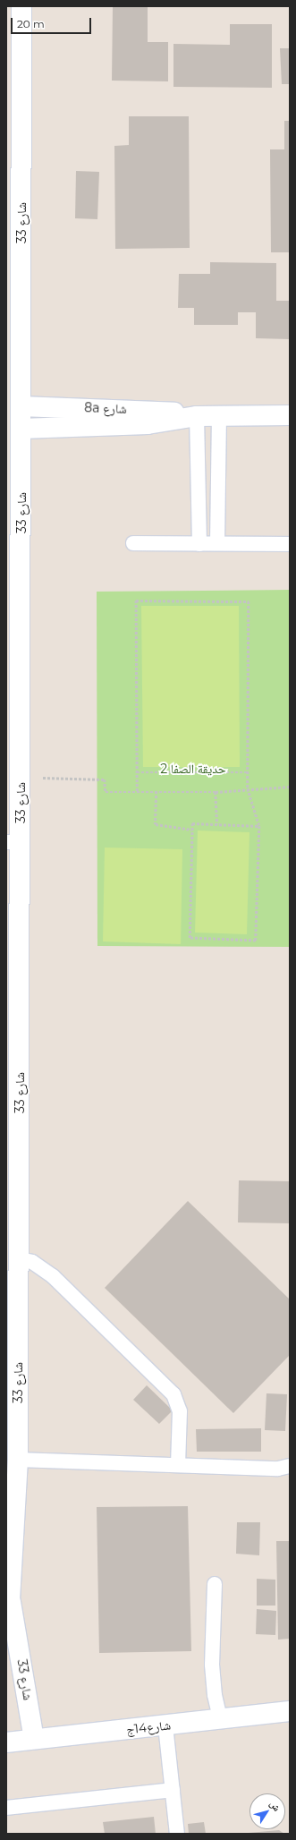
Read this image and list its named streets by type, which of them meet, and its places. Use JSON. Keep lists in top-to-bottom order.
{
  "streets": {
    "street": ["شارع 33", "8a شارع", "شارع14ج"]
  },
  "crossings": [
    ["شارع 33", "8a شارع"],
    ["شارع 33", "شارع14ج"]
  ],
  "parks": ["حديقة الصفا 2"],
  "scale_bar": "20 m",
  "north": "top right"
}
